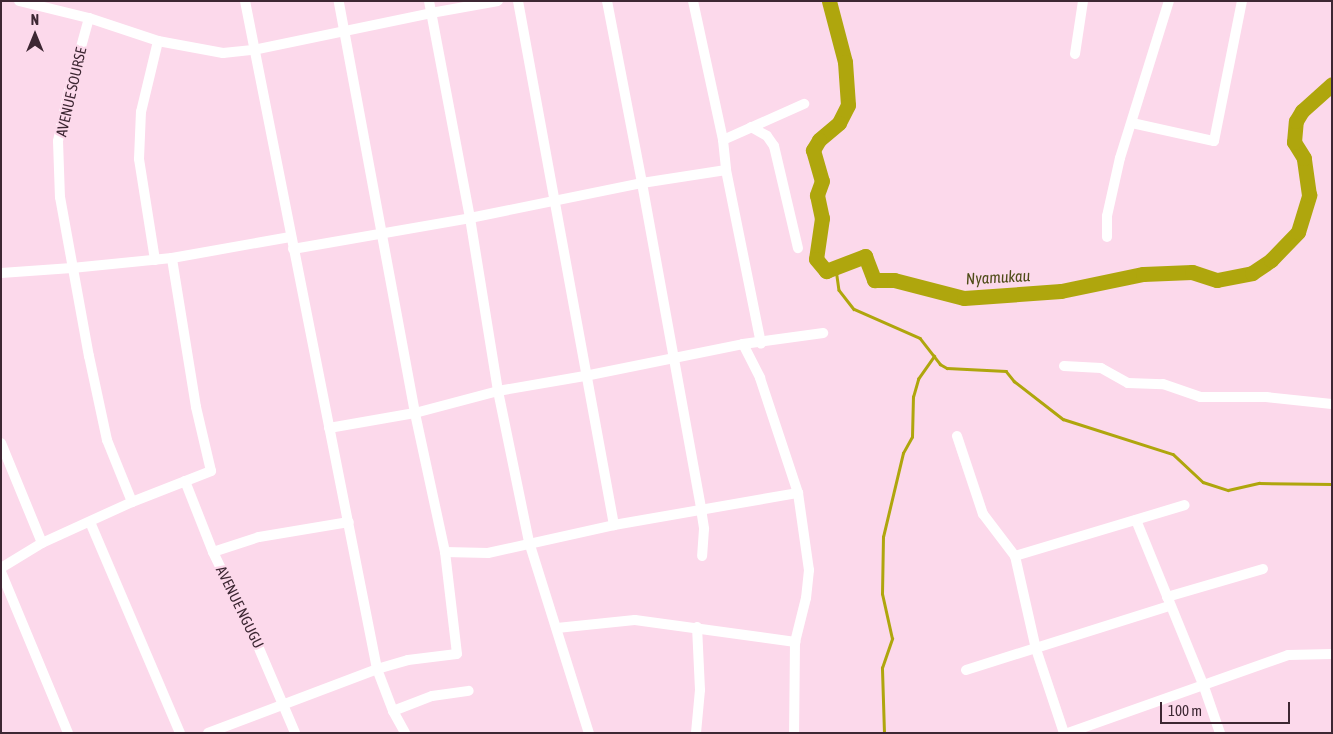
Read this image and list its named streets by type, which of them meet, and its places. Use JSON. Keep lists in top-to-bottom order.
{
  "streets": {
    "street": ["AVENUE SOURSE", "AVENUE NGUGU"]
  },
  "water": ["Nyamukau"],
  "scale_bar": "100 m",
  "north": "top"
}
